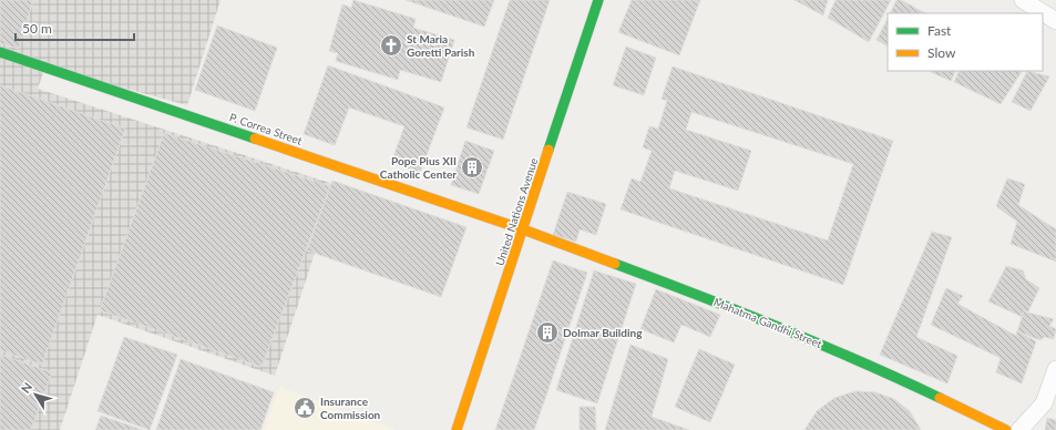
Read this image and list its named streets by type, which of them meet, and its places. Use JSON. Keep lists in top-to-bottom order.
{
  "streets": {
    "street": ["P. Correa Street", "United Nations Avenue", "Mahatma Gandhi Street"]
  },
  "crossings": [
    ["P. Correa Street", "United Nations Avenue"],
    ["P. Correa Street", "Mahatma Gandhi Street"],
    ["United Nations Avenue", "Mahatma Gandhi Street"]
  ],
  "places": {
    "church": ["St Maria Goretti Parish"],
    "building": ["Pope Pius XII Catholic Center", "Dolmar Building"],
    "public building": ["Insurance Commission"]
  },
  "legend": ["Fast", "Slow"],
  "scale_bar": "50 m",
  "north": "top left"
}
